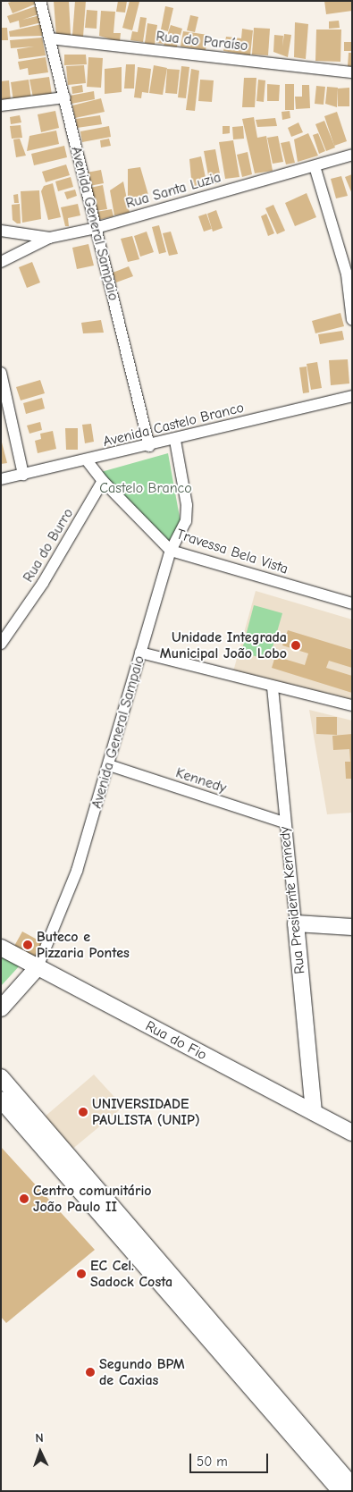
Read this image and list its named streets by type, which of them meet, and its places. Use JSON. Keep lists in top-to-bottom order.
{
  "streets": {
    "main road": ["Avenida General Sampaio", "Rua Presidente Kennedy", "Rua do Fio"],
    "street": [
      "Rua do Paraíso",
      "Rua Santa Luzia",
      "Avenida Castelo Branco",
      "Rua do Burro",
      "Travessa Bela Vista",
      "Kennedy"
    ]
  },
  "crossings": [
    ["Rua do Paraíso", "Avenida General Sampaio"],
    ["Rua Santa Luzia", "Avenida General Sampaio"],
    ["Avenida General Sampaio", "Avenida Castelo Branco"],
    ["Avenida General Sampaio", "Travessa Bela Vista"],
    ["Avenida General Sampaio", "Kennedy"],
    ["Avenida General Sampaio", "Rua do Fio"],
    ["Rua do Burro", "Travessa Bela Vista"],
    ["Kennedy", "Rua Presidente Kennedy"],
    ["Rua Presidente Kennedy", "Rua do Fio"]
  ],
  "parks": ["Castelo Branco"],
  "places": [
    "Unidade Integrada Municipal João Lobo",
    "Buteco e Pizzaria Pontes",
    "UNIVERSIDADE PAULISTA (UNIP)",
    "Centro comunitário João Paulo II",
    "EC Cel. Sadock Costa",
    "Segundo BPM de Caxias"
  ],
  "scale_bar": "50 m",
  "north": "top"
}
